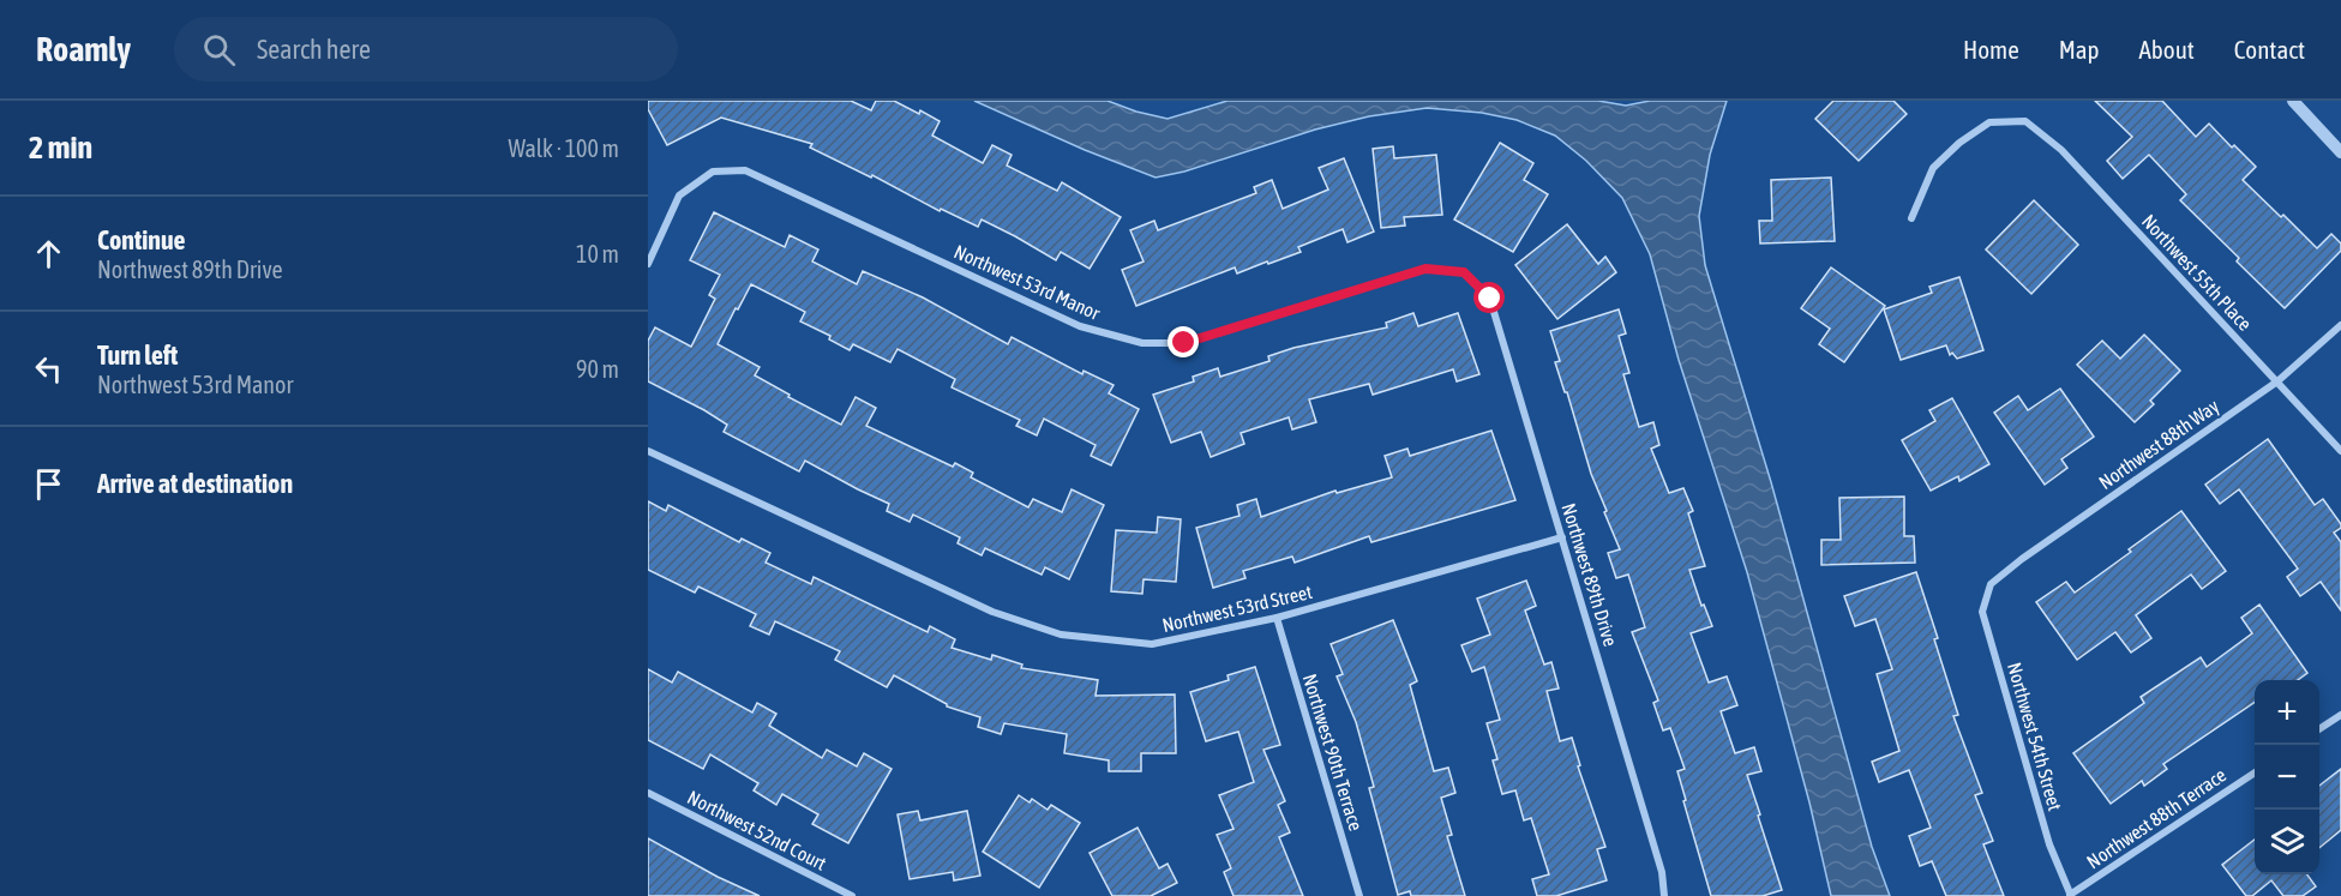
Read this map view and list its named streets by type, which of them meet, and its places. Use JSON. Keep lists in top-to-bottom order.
{
  "streets": {
    "street": [
      "Northwest 55th Place",
      "Northwest 53rd Manor",
      "Northwest 88th Way",
      "Northwest 89th Drive",
      "Northwest 53rd Street",
      "Northwest 54th Street",
      "Northwest 90th Terrace",
      "Northwest 88th Terrace",
      "Northwest 52nd Court"
    ]
  },
  "crossings": [
    ["Northwest 55th Place", "Northwest 88th Way"],
    ["Northwest 53rd Manor", "Northwest 89th Drive"],
    ["Northwest 88th Way", "Northwest 54th Street"],
    ["Northwest 89th Drive", "Northwest 53rd Street"],
    ["Northwest 53rd Street", "Northwest 90th Terrace"],
    ["Northwest 54th Street", "Northwest 88th Terrace"]
  ],
  "page": {
    "header": "Roamly",
    "search": "Search here",
    "nav": [
      "Home",
      "Map",
      "About",
      "Contact"
    ],
    "heading": ["2 min", "Walk · 100 m"],
    "list": [
      ["Continue", "Northwest 89th Drive", "10 m"],
      ["Turn left", "Northwest 53rd Manor", "90 m"],
      "Arrive at destination"
    ],
    "map_buttons": ["+", "−"]
  }
}
